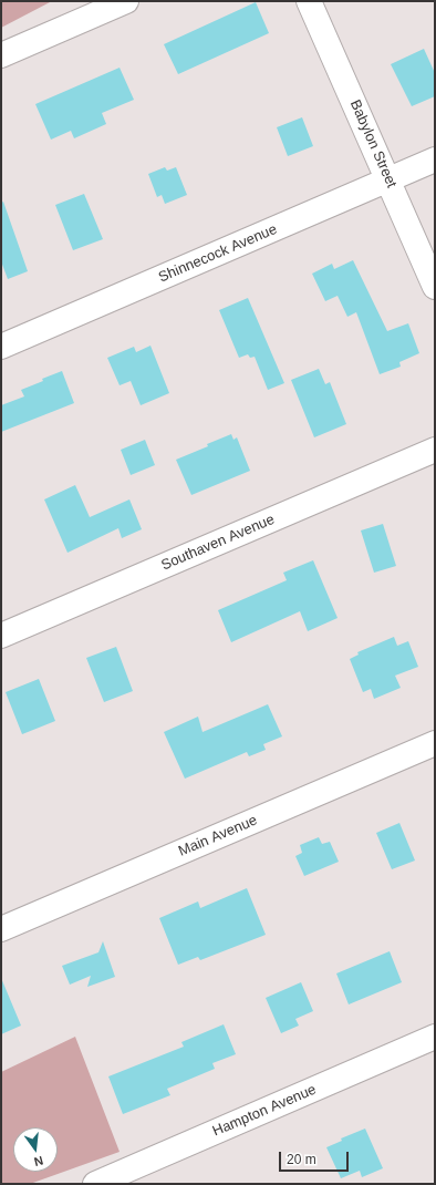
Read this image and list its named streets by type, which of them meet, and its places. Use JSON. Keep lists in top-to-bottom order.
{
  "streets": {
    "street": [
      "Babylon Street",
      "Shinnecock Avenue",
      "Southaven Avenue",
      "Main Avenue",
      "Hampton Avenue"
    ]
  },
  "crossings": [
    ["Babylon Street", "Shinnecock Avenue"]
  ],
  "scale_bar": "20 m",
  "north": "bottom"
}
